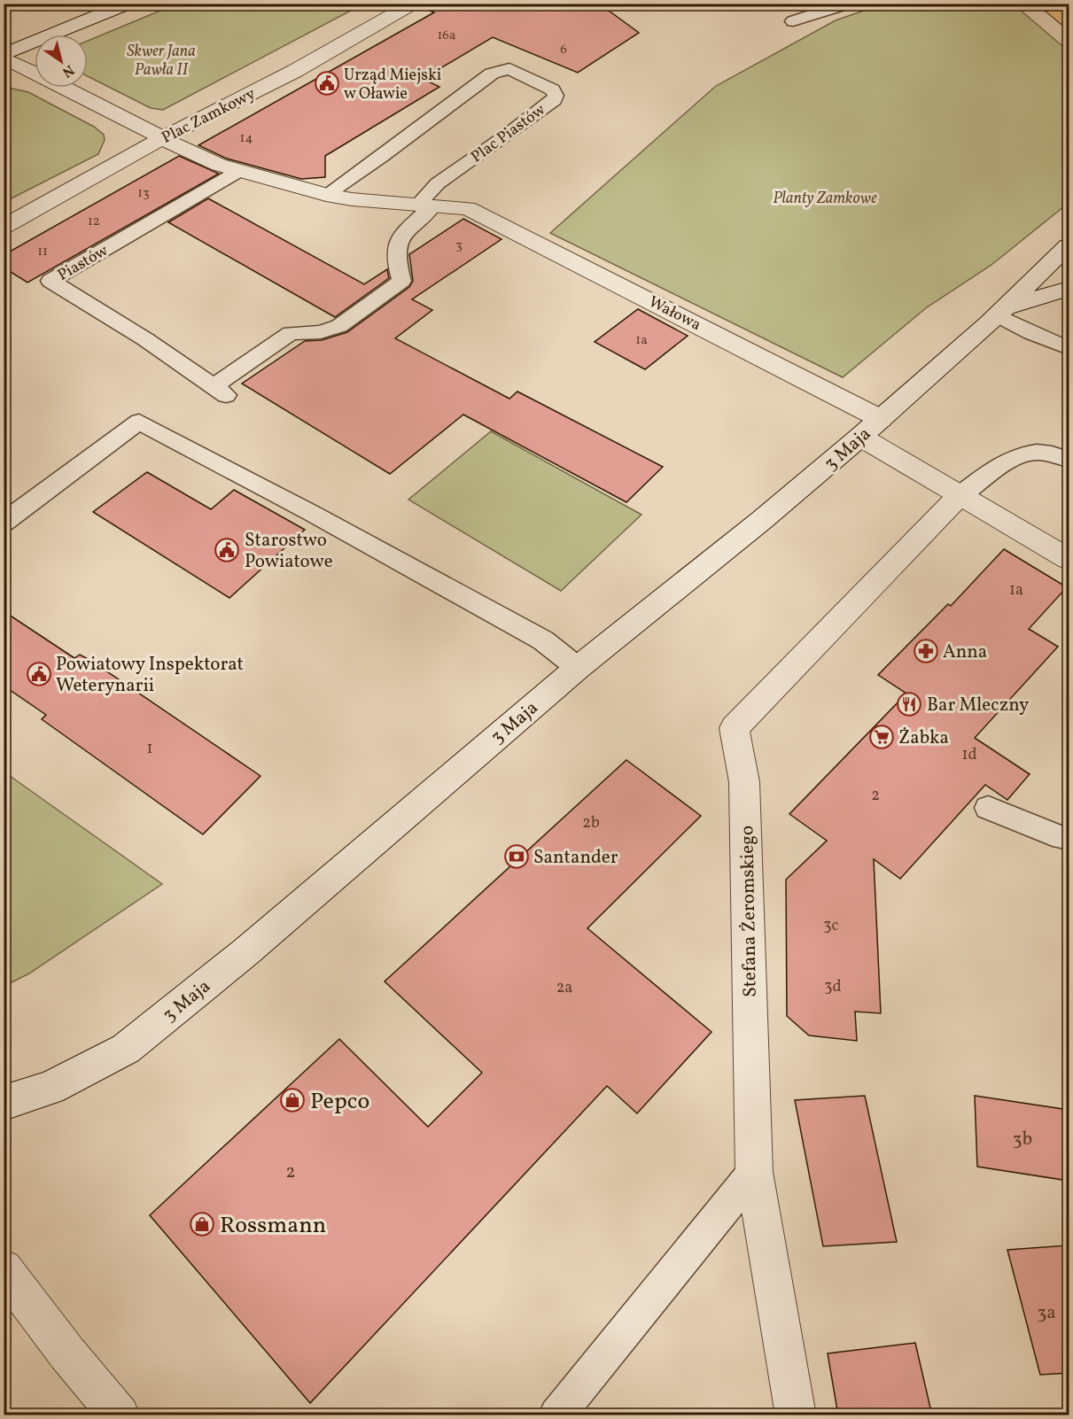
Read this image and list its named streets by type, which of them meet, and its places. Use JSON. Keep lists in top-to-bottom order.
{
  "streets": {
    "street": [
      "Plac Zamkowy",
      "Wałowa",
      "3 Maja",
      "Stefana Żeromskiego"
    ],
    "lane": ["Plac Piastów", "Piastów"]
  },
  "crossings": [
    ["Plac Piastów", "Piastów"],
    ["Plac Piastów", "Wałowa"],
    ["Piastów", "Wałowa"],
    ["Wałowa", "3 Maja"],
    ["Wałowa", "Stefana Żeromskiego"]
  ],
  "parks": ["Skwer Jana Pawła II", "Planty Zamkowe"],
  "places": {
    "public building": ["Urząd Miejski w Oławie", "Starostwo Powiatowe", "Powiatowy Inspektorat Weterynarii"],
    "pharmacy": ["Anna"],
    "restaurant": ["Bar Mleczny"],
    "supermarket": ["Żabka"],
    "bank": ["Santander"],
    "shop": ["Pepco", "Rossmann"]
  },
  "house_numbers": [
    "16a",
    "6",
    "14",
    "13",
    "12",
    "3",
    "11",
    "1a",
    "1a",
    "1",
    "1d",
    "2",
    "2b",
    "3c",
    "3d",
    "2a",
    "3b",
    "2",
    "3a"
  ],
  "north": "bottom right"
}
